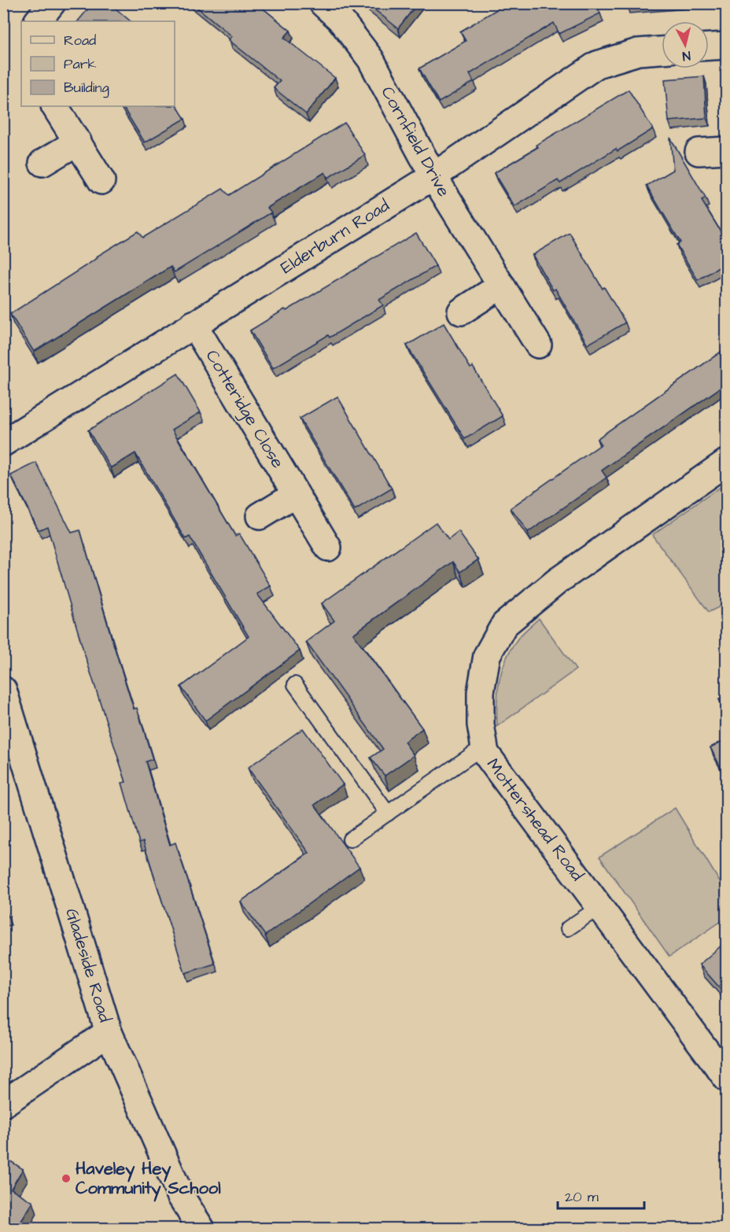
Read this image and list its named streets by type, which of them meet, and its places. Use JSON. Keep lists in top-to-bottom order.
{
  "streets": {
    "street": [
      "Cornfield Drive",
      "Elderburn Road",
      "Cotteridge Close",
      "Mottershead Road",
      "Gladeside Road"
    ]
  },
  "crossings": [
    ["Cornfield Drive", "Elderburn Road"],
    ["Elderburn Road", "Cotteridge Close"]
  ],
  "places": ["Haveley Hey Community School"],
  "legend": ["Road", "Park", "Building"],
  "scale_bar": "20 m",
  "north": "bottom"
}
